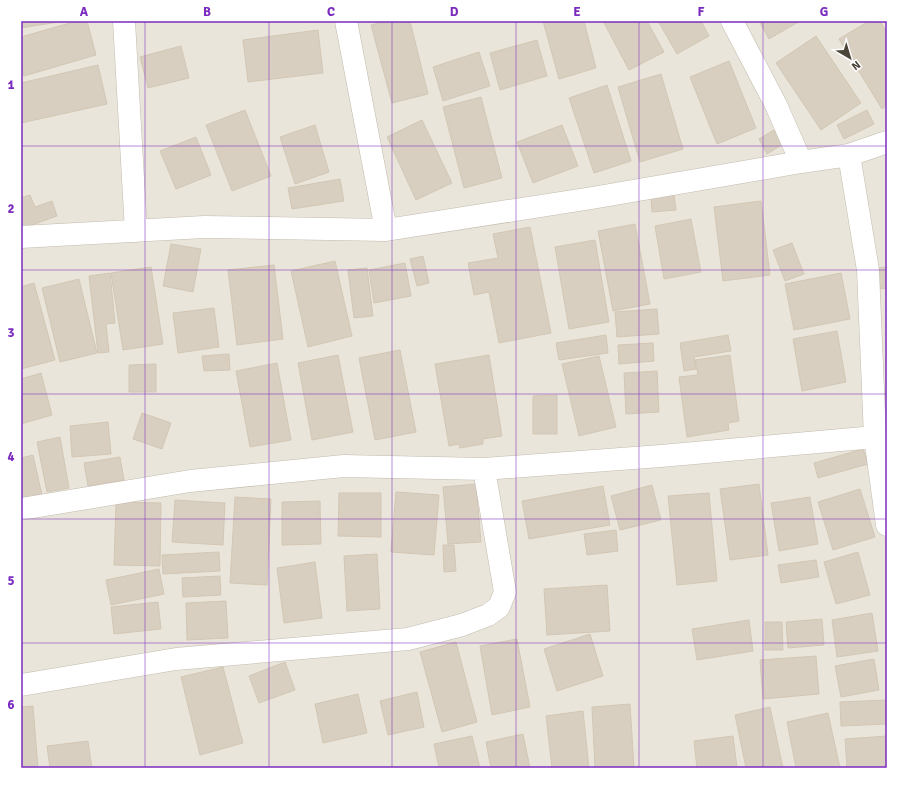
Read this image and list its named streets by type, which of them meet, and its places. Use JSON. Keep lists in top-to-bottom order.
{
  "north": "bottom right",
  "grid": {
    "columns": [
      "A",
      "B",
      "C",
      "D",
      "E",
      "F",
      "G"
    ],
    "rows": [
      "1",
      "2",
      "3",
      "4",
      "5",
      "6"
    ]
  }
}
